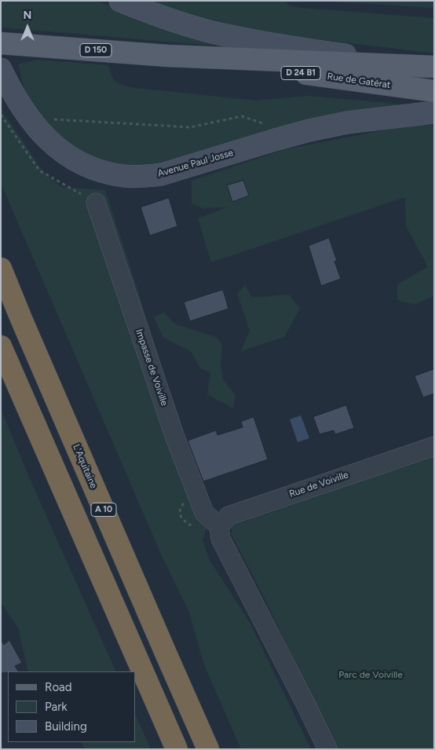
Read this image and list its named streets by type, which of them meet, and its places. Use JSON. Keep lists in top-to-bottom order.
{
  "streets": {
    "highway": ["L'Aquitaine", "A 10"],
    "main road": [
      "D 150",
      "D 24 B1",
      "Rue de Gatérat",
      "Avenue Paul Josse"
    ],
    "street": ["Impasse de Voiville", "Rue de Voiville"]
  },
  "crossings": [
    ["Impasse de Voiville", "Rue de Voiville"]
  ],
  "parks": ["Parc de Voiville"],
  "legend": ["Road", "Park", "Building"],
  "north": "top"
}
